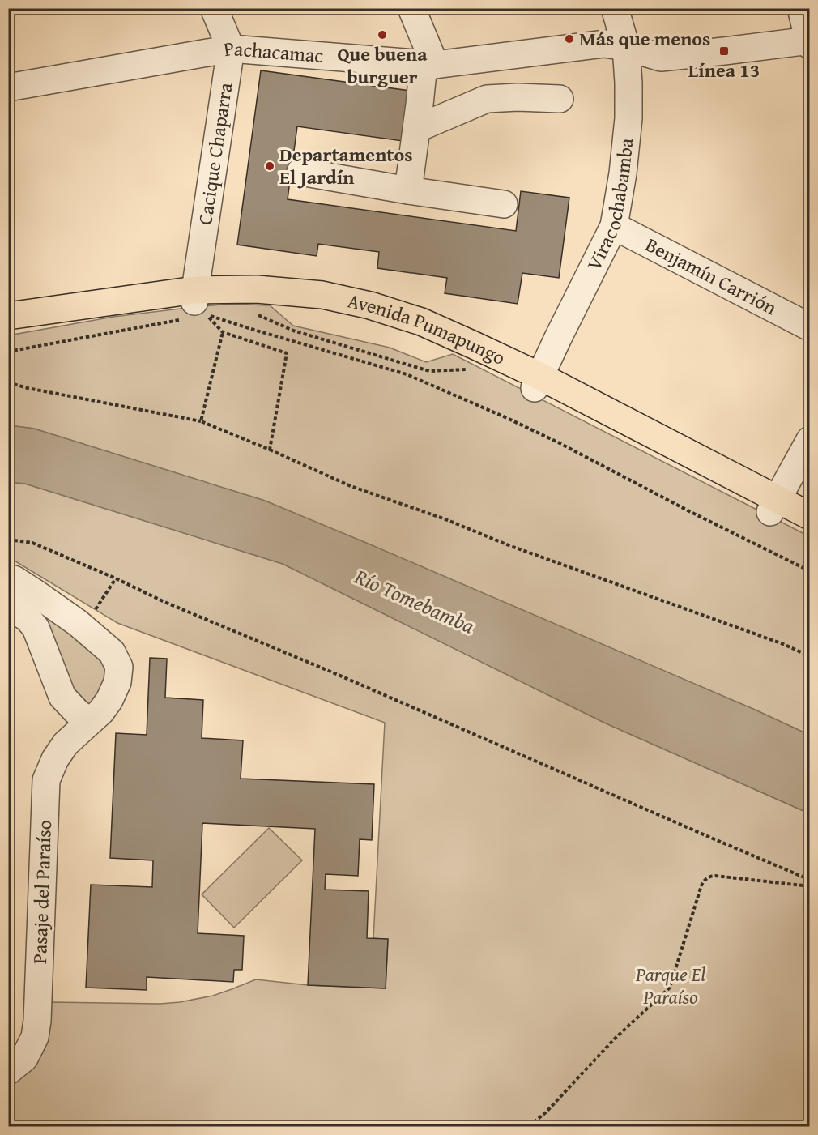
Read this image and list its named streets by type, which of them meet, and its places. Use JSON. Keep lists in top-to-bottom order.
{
  "streets": {
    "main road": ["Avenida Pumapungo"],
    "street": [
      "Pachacamac",
      "Cacique Chaparra",
      "Viracochabamba",
      "Benjamín Carrión",
      "Pasaje del Paraíso"
    ]
  },
  "crossings": [
    ["Pachacamac", "Cacique Chaparra"],
    ["Pachacamac", "Viracochabamba"],
    ["Cacique Chaparra", "Avenida Pumapungo"],
    ["Viracochabamba", "Benjamín Carrión"],
    ["Viracochabamba", "Avenida Pumapungo"]
  ],
  "water": ["Río Tomebamba"],
  "parks": ["Parque El Paraíso"],
  "places": {
    "other": ["Que buena burguer", "Más que menos", "Departamentos El Jardín"],
    "transit": ["Línea 13"]
  }
}
